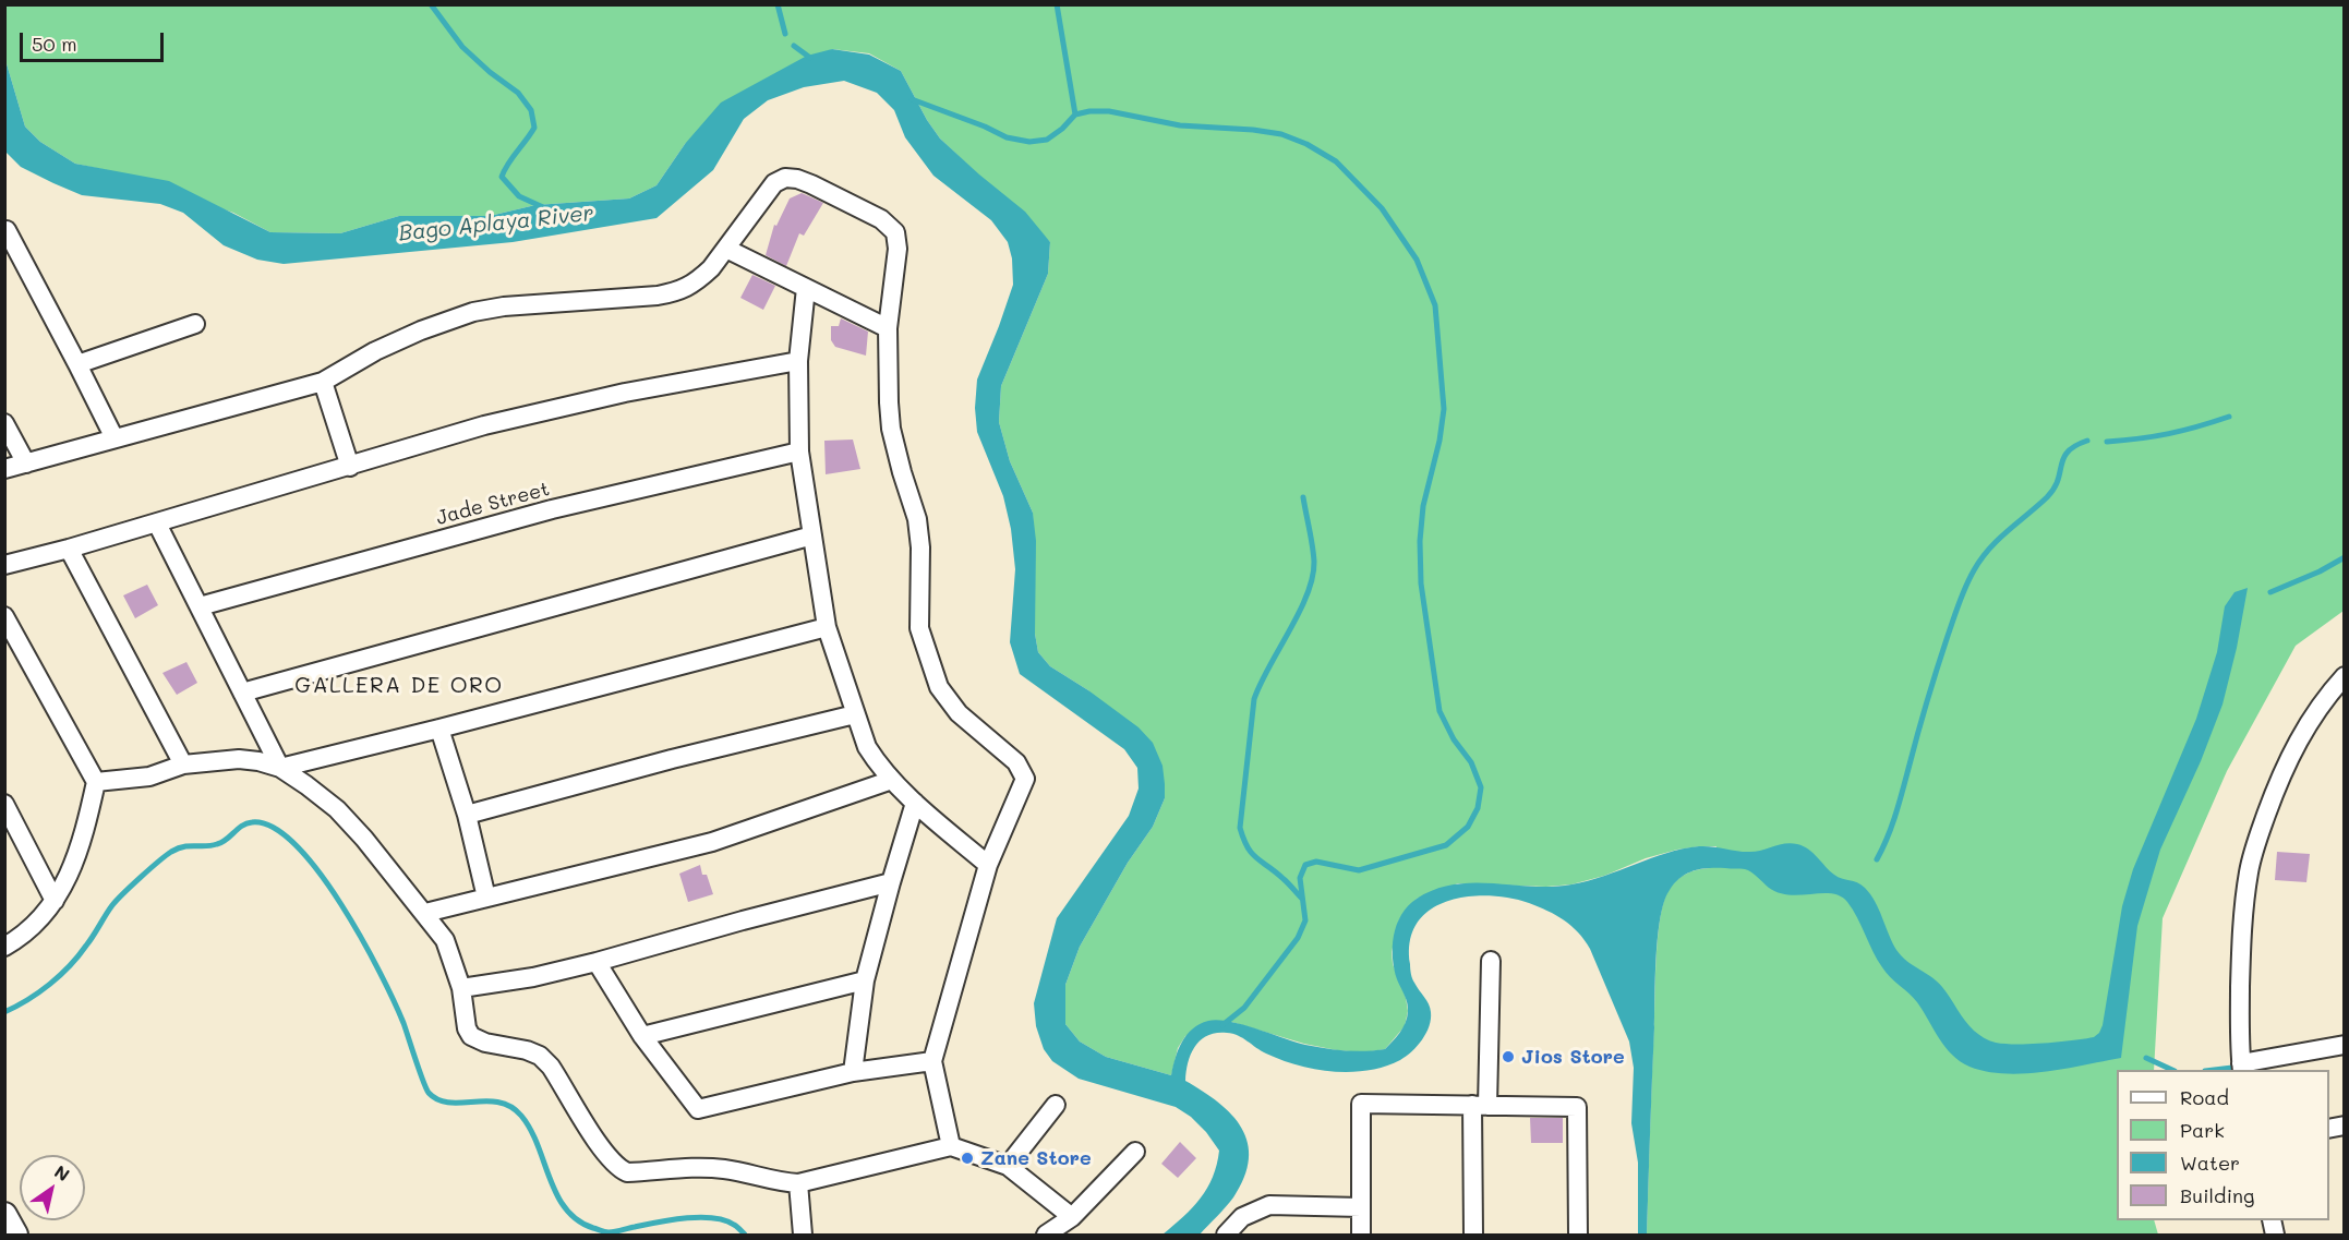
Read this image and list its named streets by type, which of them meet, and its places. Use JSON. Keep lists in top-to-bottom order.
{
  "streets": {
    "street": ["Jade Street"]
  },
  "districts": ["GALLERA DE ORO"],
  "water": ["Bago Aplaya River"],
  "places": ["Jios Store", "Zane Store"],
  "legend": [
    "Road",
    "Park",
    "Water",
    "Building"
  ],
  "scale_bar": "50 m",
  "north": "top right"
}
